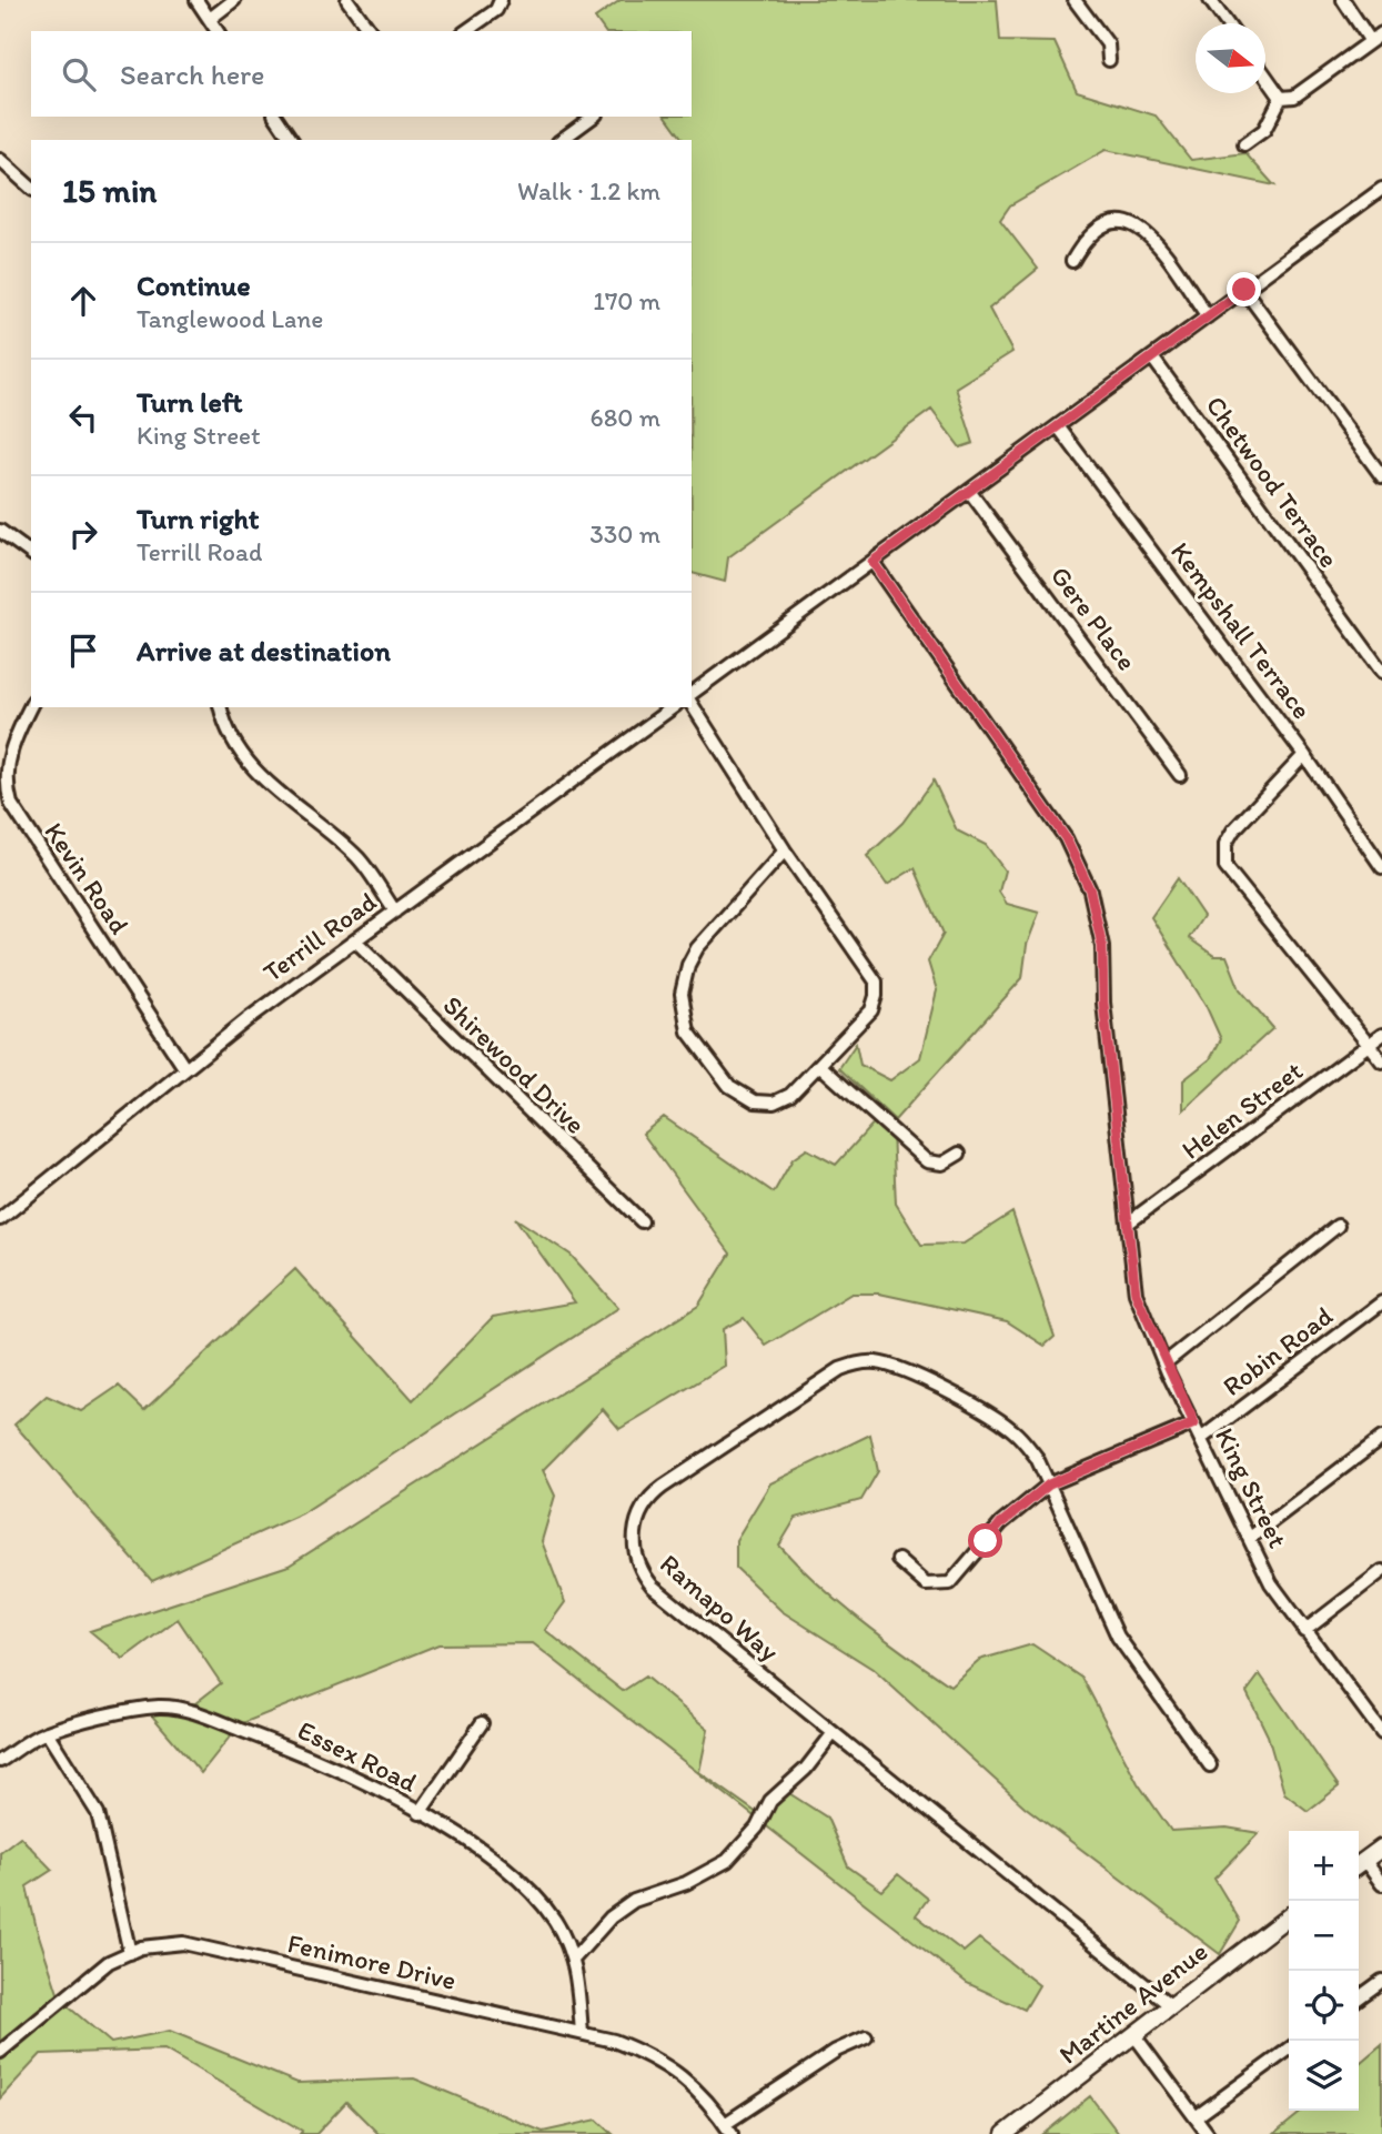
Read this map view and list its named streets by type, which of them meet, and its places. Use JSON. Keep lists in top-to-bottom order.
{
  "streets": {
    "main road": ["Martine Avenue"],
    "street": [
      "Chetwood Terrace",
      "Gere Place",
      "Kempshall Terrace",
      "Kevin Road",
      "Terrill Road",
      "Shirewood Drive",
      "Helen Street",
      "Robin Road",
      "King Street",
      "Ramapo Way",
      "Essex Road",
      "Fenimore Drive"
    ]
  },
  "crossings": [
    ["Kevin Road", "Terrill Road"],
    ["Terrill Road", "Shirewood Drive"],
    ["Helen Street", "King Street"],
    ["Robin Road", "King Street"],
    ["Ramapo Way", "Martine Avenue"],
    ["Essex Road", "Fenimore Drive"]
  ],
  "north": "right",
  "page": {
    "search": "Search here",
    "heading": ["15 min", "Walk · 1.2 km"],
    "list": [
      ["Continue", "Tanglewood Lane", "170 m"],
      ["Turn left", "King Street", "680 m"],
      ["Turn right", "Terrill Road", "330 m"],
      "Arrive at destination"
    ],
    "map_buttons": ["+", "−"]
  }
}
